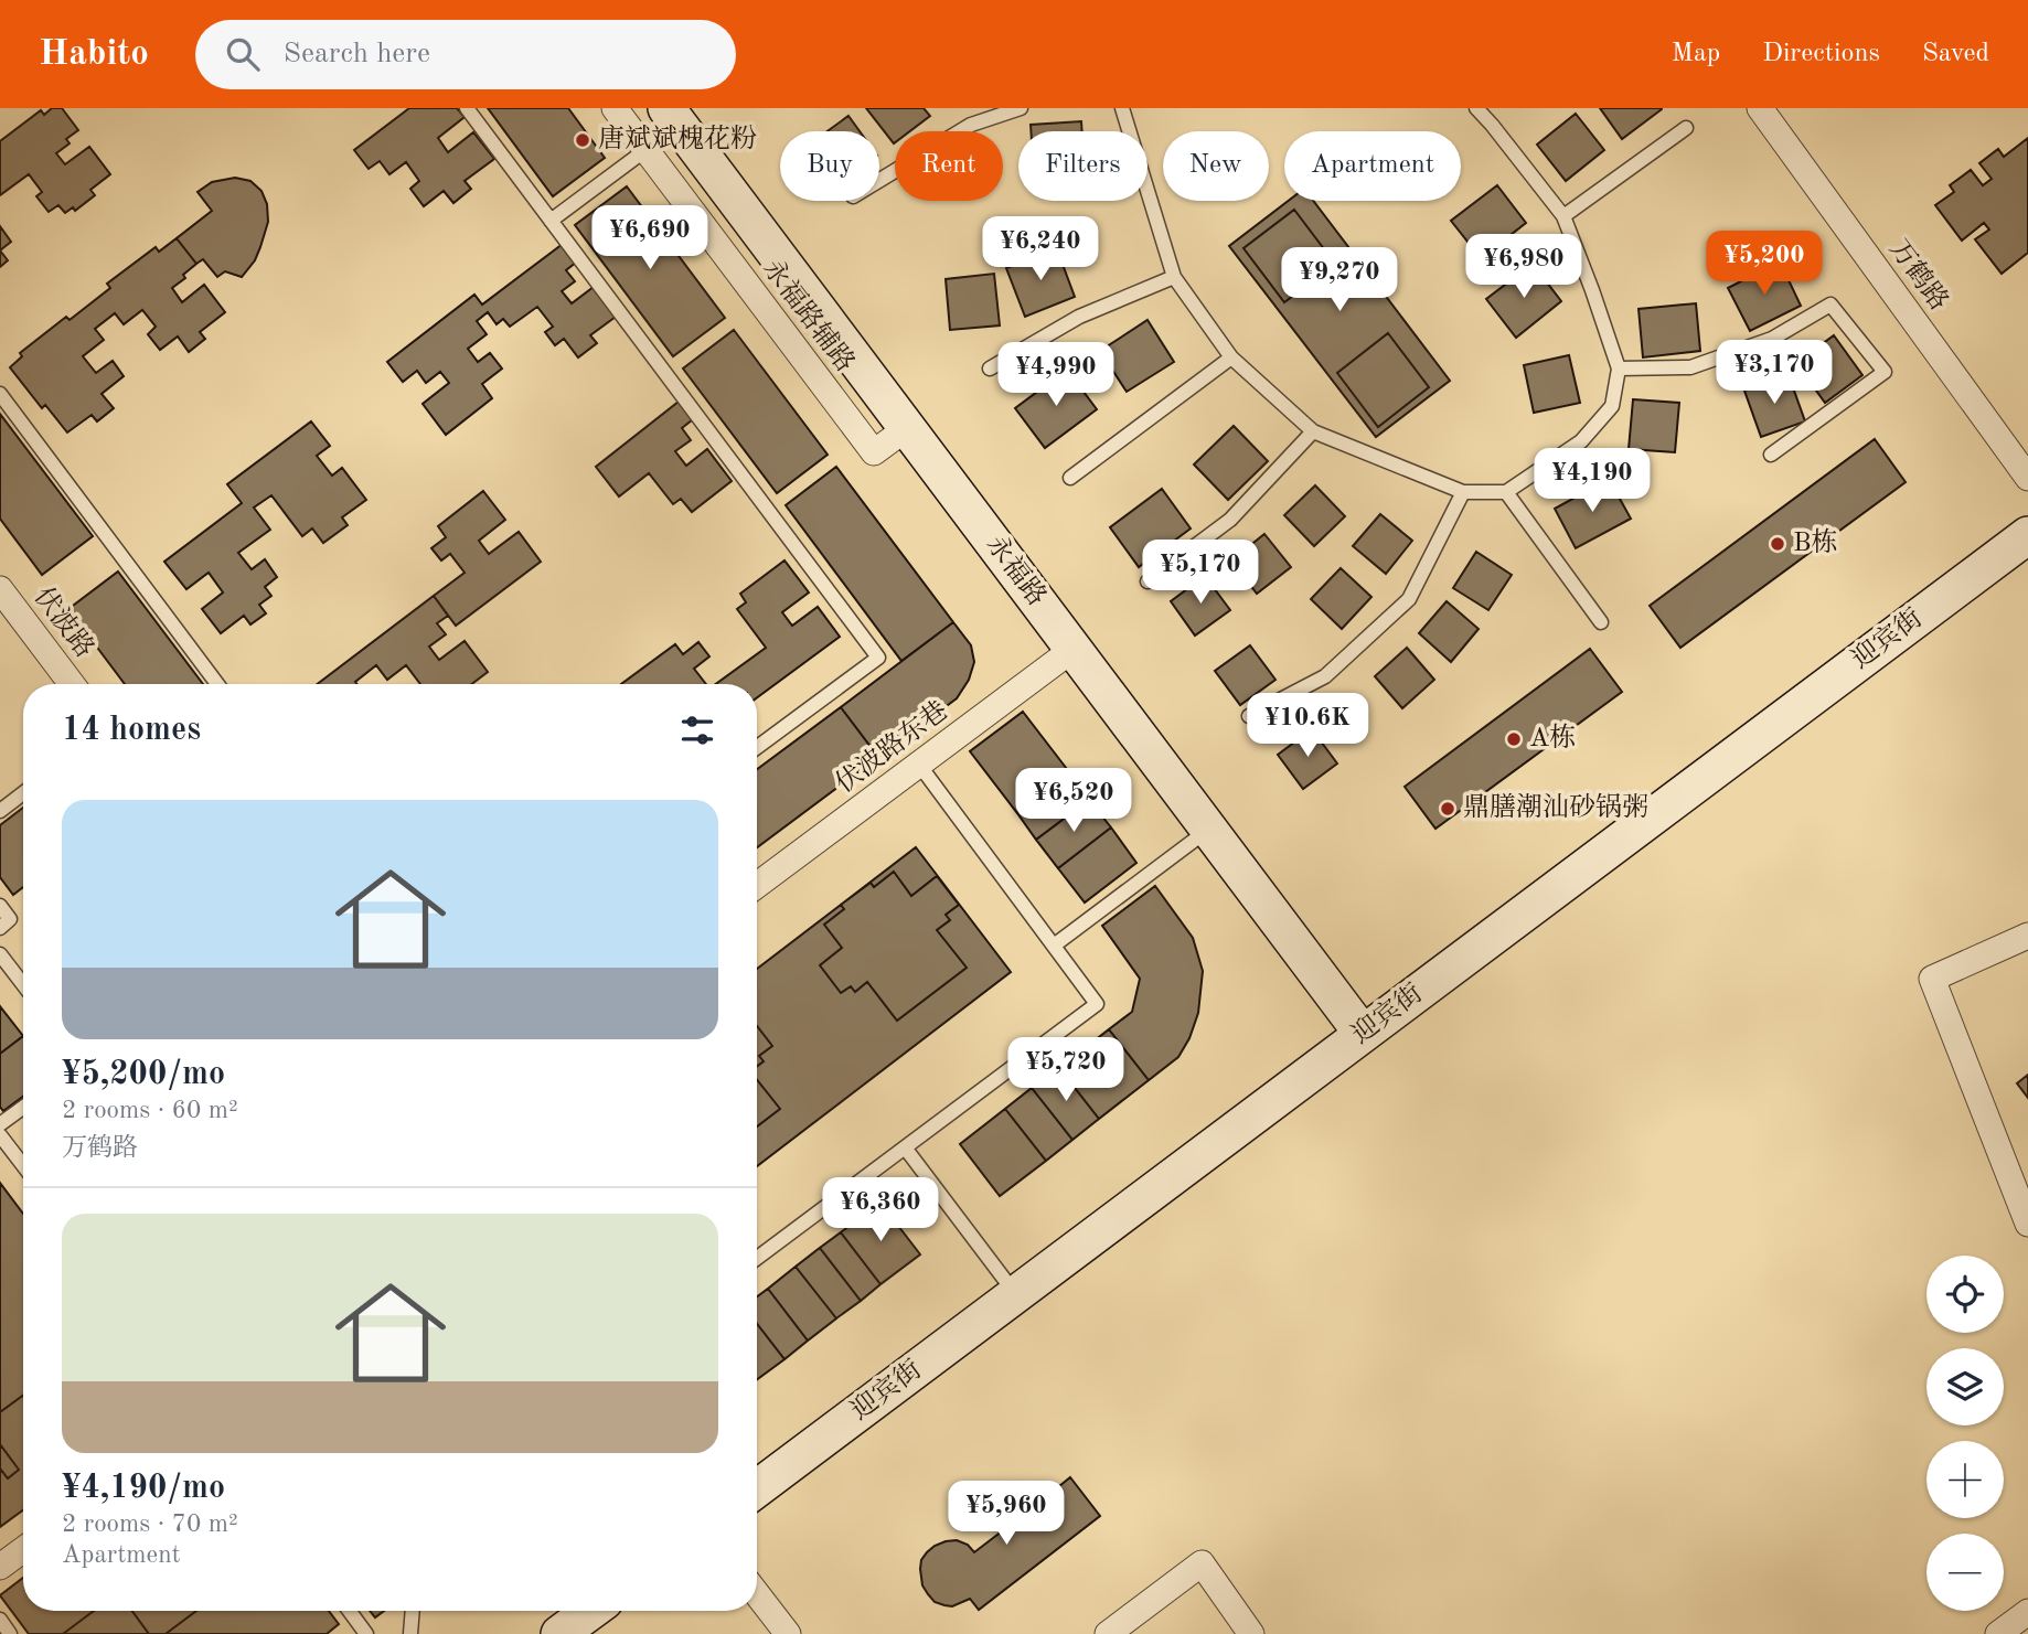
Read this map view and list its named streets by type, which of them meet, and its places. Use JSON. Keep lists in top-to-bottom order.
{
  "streets": {
    "main road": ["永福路", "迎宾街"],
    "street": [
      "万鹤路",
      "永福路辅路",
      "伏波路",
      "伏波路东巷"
    ]
  },
  "crossings": [
    ["永福路辅路", "永福路"],
    ["永福路", "迎宾街"],
    ["永福路", "伏波路东巷"]
  ],
  "places": [
    "唐斌斌槐花粉",
    "B栋",
    "A栋",
    "鼎膳潮汕砂锅粥"
  ],
  "page": {
    "header": "Habito",
    "search": "Search here",
    "nav": ["Map", "Directions", "Saved"],
    "chip": [
      "Buy",
      "Rent",
      "Filters",
      "New",
      "Apartment"
    ],
    "price": [
      "¥6,690",
      "¥6,240",
      "¥5,200",
      "¥6,980",
      "¥9,270",
      "¥3,170",
      "¥4,990",
      "¥4,190",
      "¥5,170",
      "¥10.6K",
      "¥6,520",
      "¥5,720",
      "¥6,360",
      "¥5,960"
    ],
    "heading": "14 homes",
    "list": [
      {
        "name": "¥5,200/mo",
        "note": "2 rooms · 60 m² · 万鹤路"
      },
      {
        "name": "¥4,190/mo",
        "note": "2 rooms · 70 m² · Apartment"
      }
    ],
    "map_buttons": ["+", "−"]
  }
}
